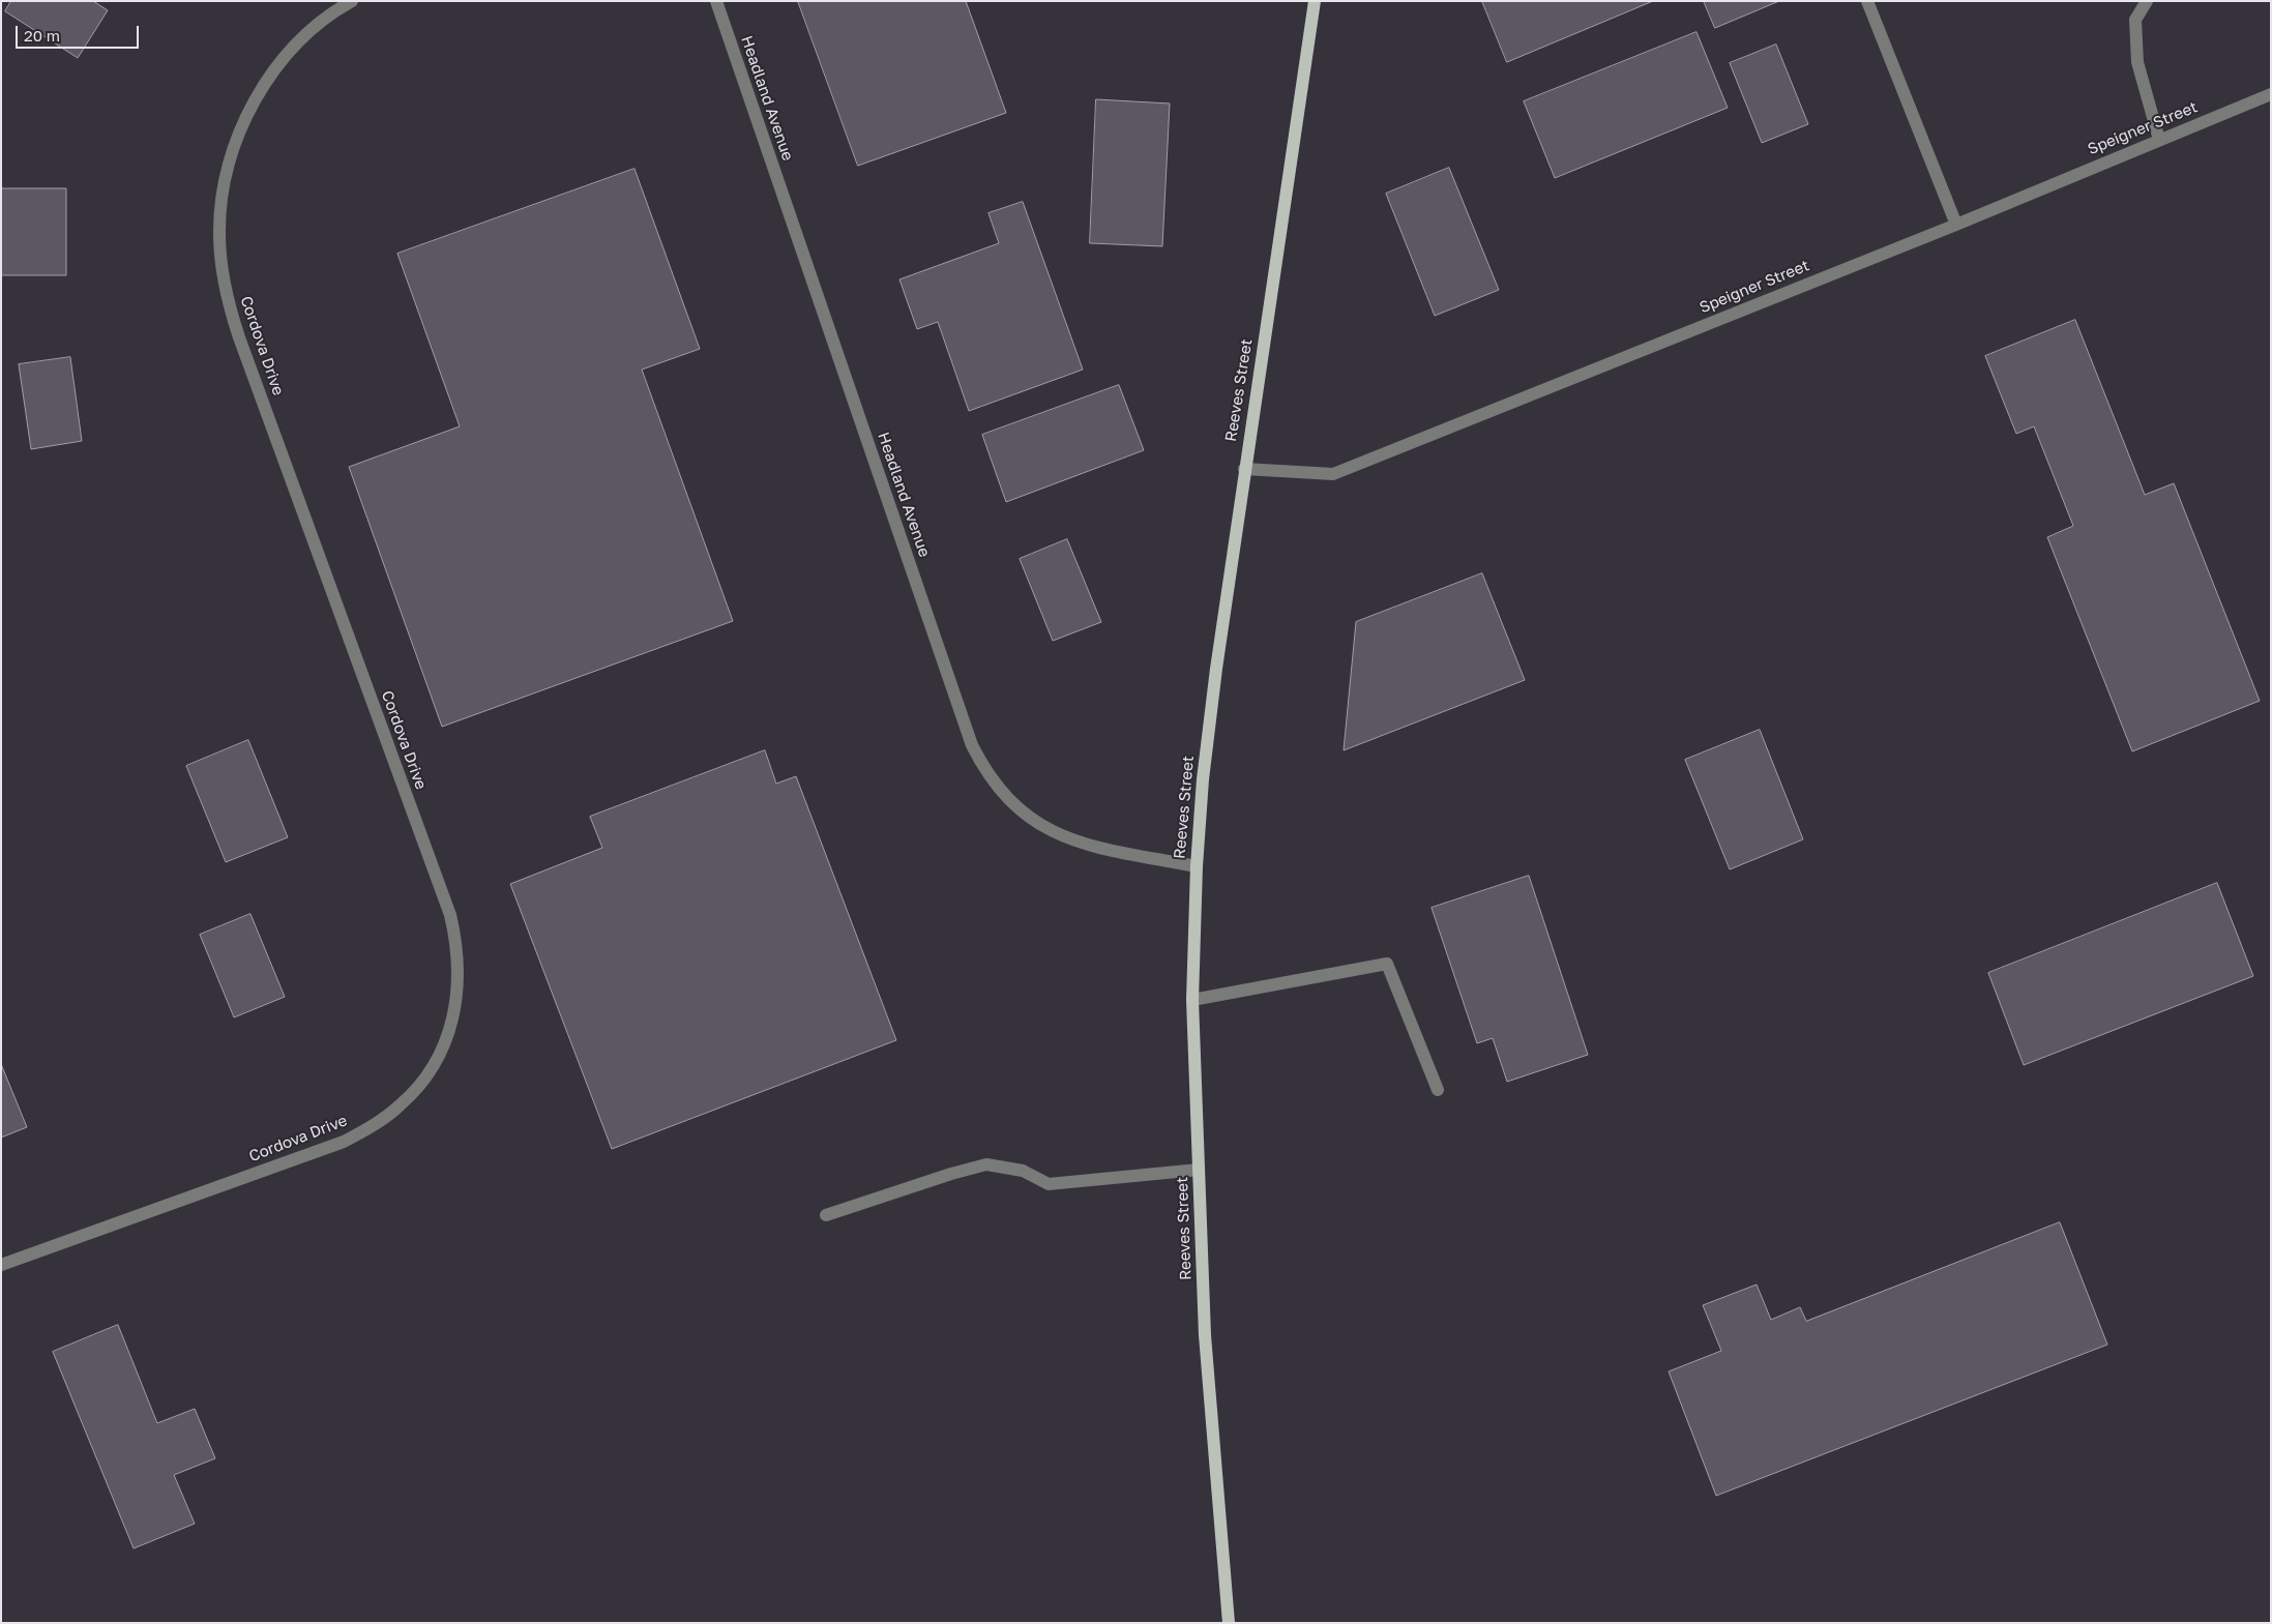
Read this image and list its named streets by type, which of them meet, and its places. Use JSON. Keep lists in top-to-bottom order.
{
  "streets": {
    "main road": ["Reeves Street"],
    "street": ["Headland Avenue", "Speigner Street", "Cordova Drive"]
  },
  "crossings": [
    ["Headland Avenue", "Reeves Street"],
    ["Speigner Street", "Reeves Street"]
  ],
  "scale_bar": "20 m"
}
